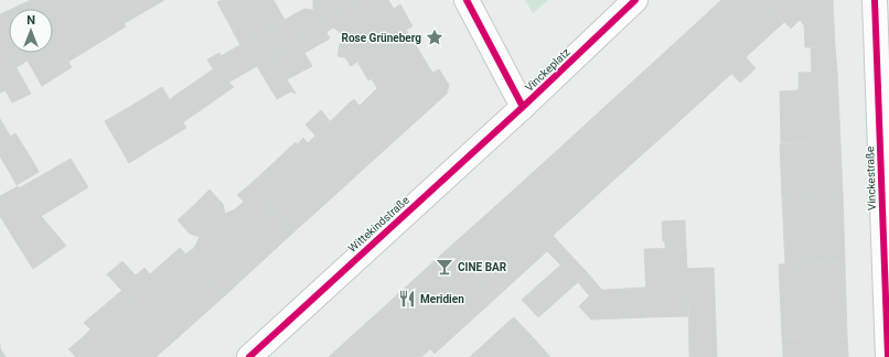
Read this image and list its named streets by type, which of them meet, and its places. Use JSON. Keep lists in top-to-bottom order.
{
  "streets": {
    "street": ["Vinckeplatz", "Vinckestraße", "Wittekindstraße"]
  },
  "crossings": [
    ["Vinckeplatz", "Wittekindstraße"]
  ],
  "places": {
    "place": ["Rose Grüneberg"],
    "bar": ["CINE BAR"],
    "restaurant": ["Meridien"]
  },
  "north": "top"
}
